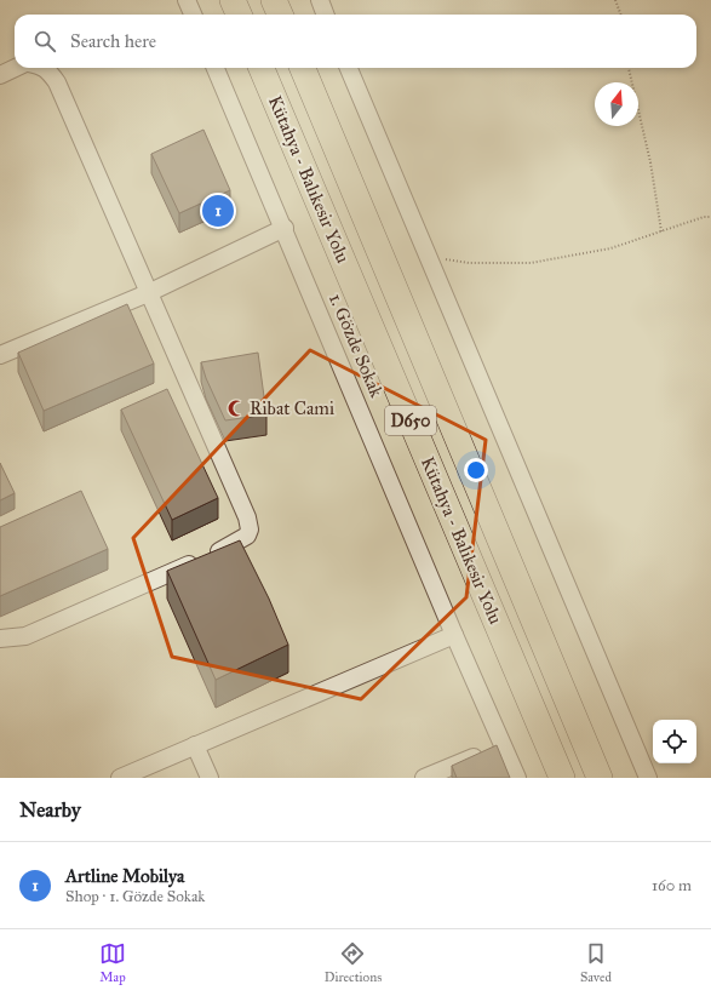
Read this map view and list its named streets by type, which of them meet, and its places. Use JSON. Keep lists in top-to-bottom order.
{
  "streets": {
    "highway": ["Kütahya - Balıkesir Yolu", "D650"],
    "street": ["1. Gözde Sokak"]
  },
  "places": {
    "mosque": ["Ribat Cami"]
  },
  "north": "top",
  "page": {
    "search": "Search here",
    "pins": "1",
    "heading": "Nearby",
    "list": [
      {
        "mark": "1",
        "name": "Artline Mobilya",
        "note": "Shop · 1. Gözde Sokak",
        "value": "160 m"
      }
    ],
    "nav": ["Map", "Directions", "Saved"]
  }
}
